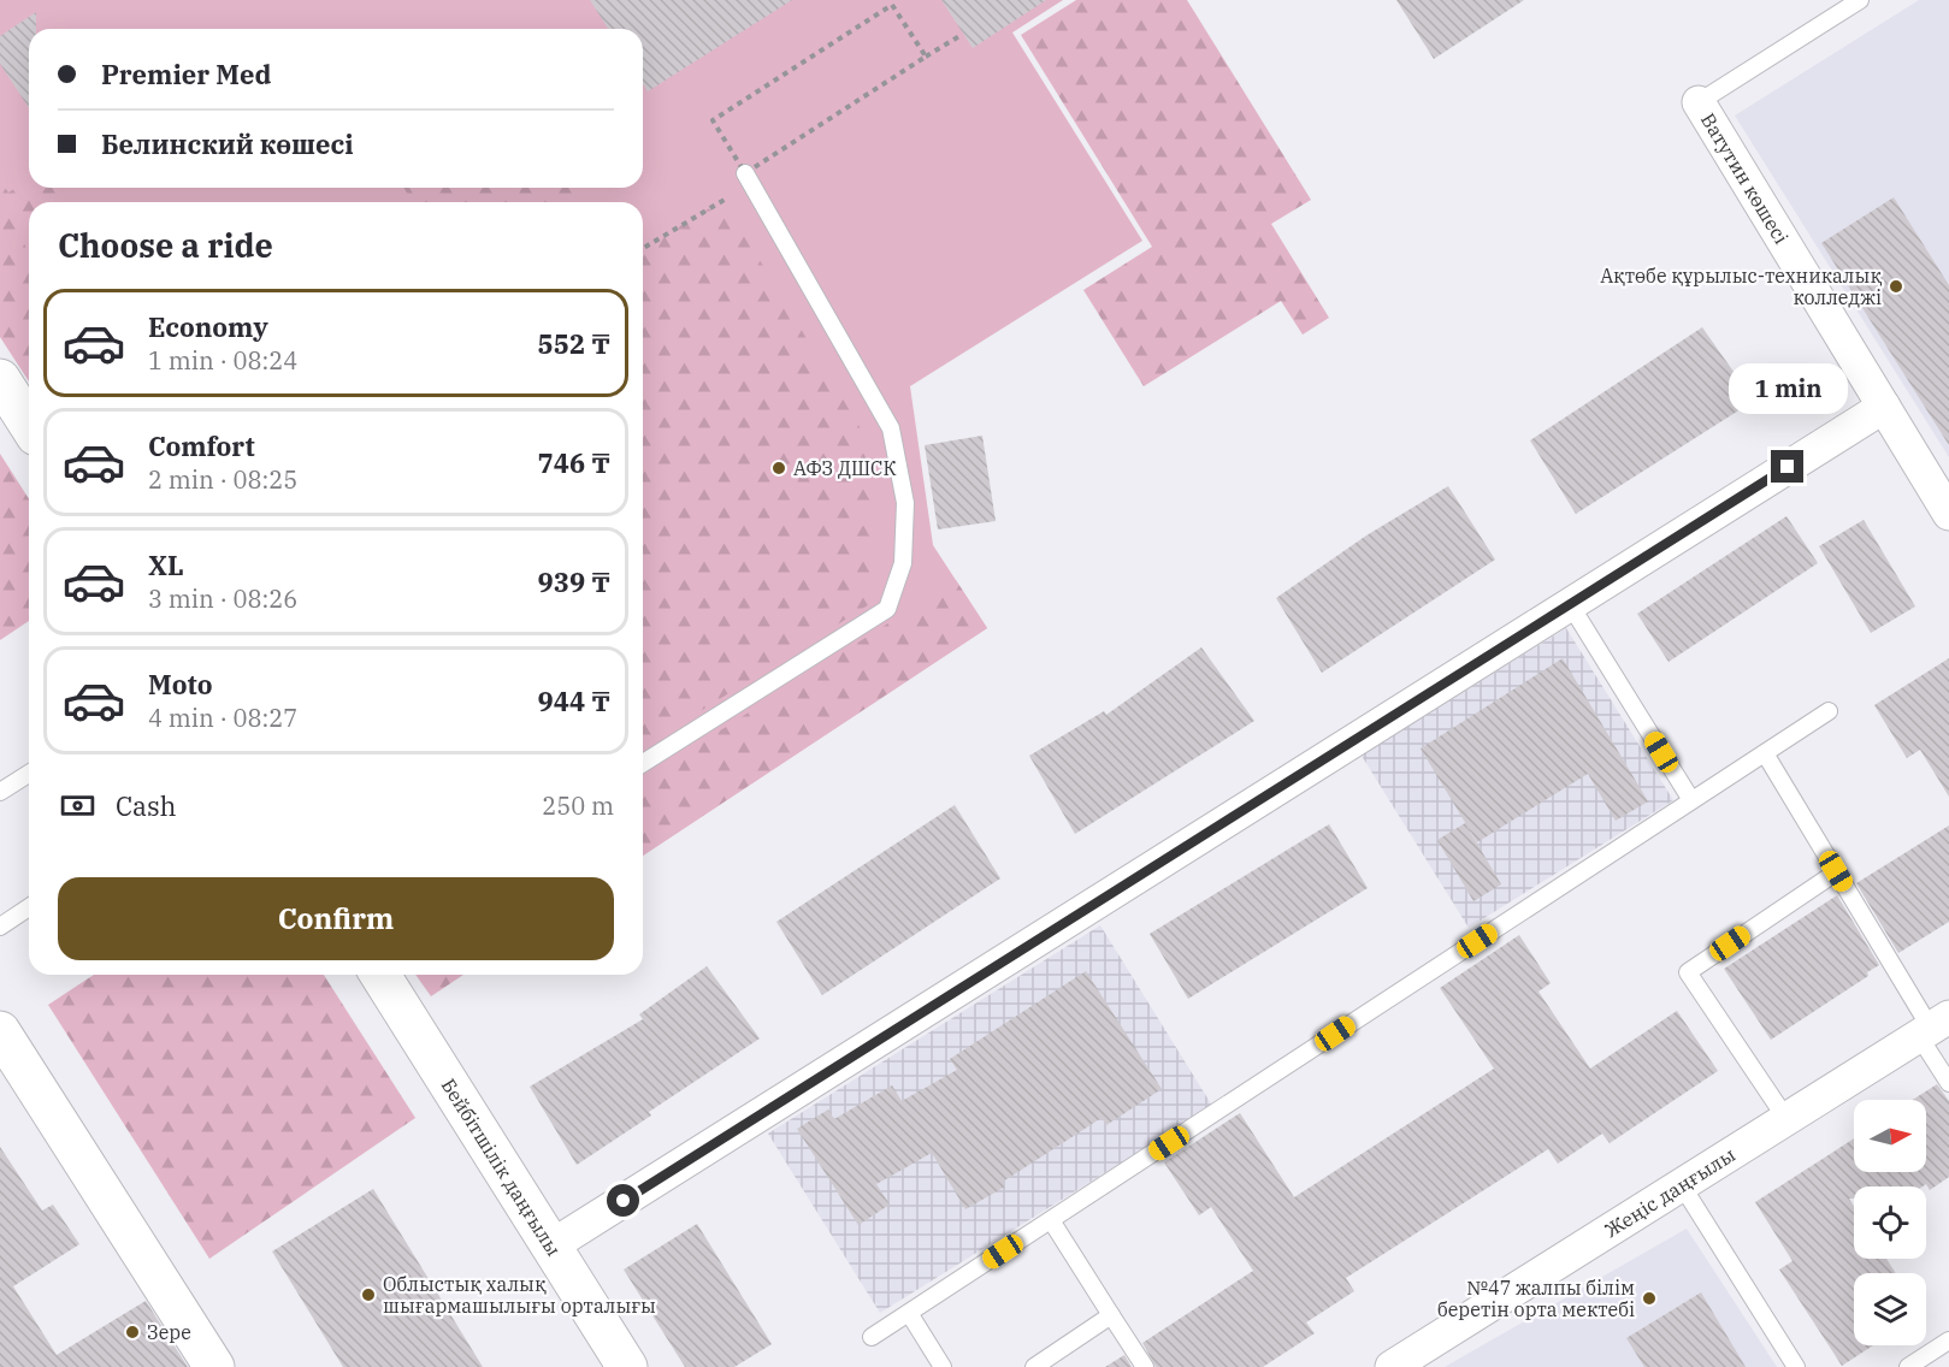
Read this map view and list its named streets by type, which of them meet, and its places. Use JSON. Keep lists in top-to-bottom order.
{
  "streets": {
    "main road": ["Бейбітшілік даңғылы"],
    "street": ["Ватутин көшесі", "Жеңіс даңғылы"]
  },
  "places": [
    "Ақтөбе құрылыс-техникалық колледжі",
    "АФЗ ДШСК",
    "Облыстық халық шығармашылығы орталығы",
    "№47 жалпы білім беретін орта мектебі",
    "Зере"
  ],
  "north": "right",
  "page": {
    "banner": ["Premier Med", "Белинский көшесі"],
    "heading": "Choose a ride",
    "list": [
      {
        "name": "Economy",
        "note": "1 min · 08:24",
        "value": "552 ₸"
      },
      {
        "name": "Comfort",
        "note": "2 min · 08:25",
        "value": "746 ₸"
      },
      {
        "name": "XL",
        "note": "3 min · 08:26",
        "value": "939 ₸"
      },
      {
        "name": "Moto",
        "note": "4 min · 08:27",
        "value": "944 ₸"
      }
    ],
    "bubble": "1 min",
    "pay": ["Cash", "250 m"],
    "buttons": "Confirm"
  }
}
